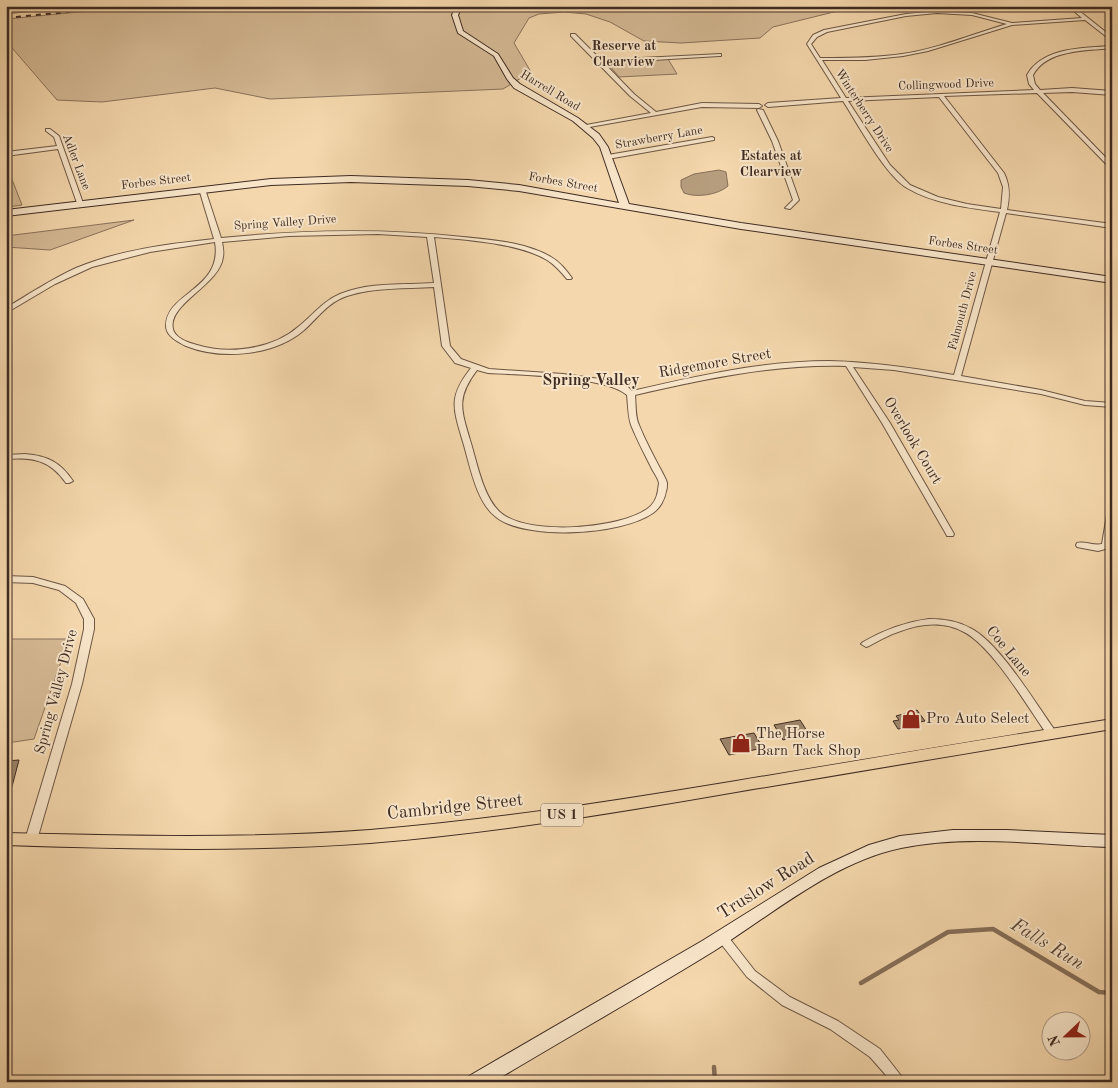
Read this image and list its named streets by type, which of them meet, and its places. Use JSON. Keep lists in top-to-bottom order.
{
  "streets": {
    "main road": ["Cambridge Street", "US 1"],
    "street": [
      "Collingwood Drive",
      "Harrell Road",
      "Winterberry Drive",
      "Strawberry Lane",
      "Adler Lane",
      "Forbes Street",
      "Spring Valley Drive",
      "Falmouth Drive",
      "Ridgemore Street",
      "Overlook Court",
      "Coe Lane",
      "Truslow Road"
    ]
  },
  "crossings": [
    ["Collingwood Drive", "Winterberry Drive"],
    ["Collingwood Drive", "Falmouth Drive"],
    ["Harrell Road", "Strawberry Lane"],
    ["Harrell Road", "Forbes Street"],
    ["Winterberry Drive", "Falmouth Drive"],
    ["Adler Lane", "Forbes Street"],
    ["Forbes Street", "Falmouth Drive"],
    ["Spring Valley Drive", "Cambridge Street"],
    ["Falmouth Drive", "Ridgemore Street"],
    ["Ridgemore Street", "Overlook Court"],
    ["Coe Lane", "Cambridge Street"]
  ],
  "districts": ["Reserve at Clearview", "Estates at Clearview", "Spring Valley"],
  "water": ["Falls Run"],
  "places": {
    "shop": ["Pro Auto Select", "The Horse Barn Tack Shop"]
  },
  "north": "left"
}
